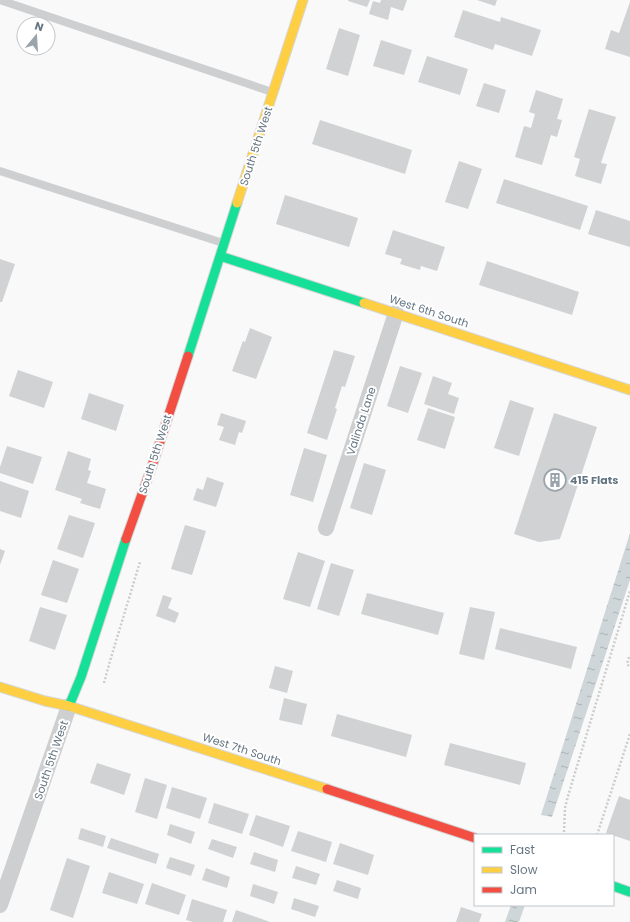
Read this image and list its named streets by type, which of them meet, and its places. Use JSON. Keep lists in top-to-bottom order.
{
  "streets": {
    "street": [
      "South 5th West",
      "West 6th South",
      "Valinda Lane",
      "West 7th South"
    ]
  },
  "crossings": [
    ["South 5th West", "West 6th South"],
    ["South 5th West", "West 7th South"],
    ["West 6th South", "Valinda Lane"]
  ],
  "places": {
    "building": ["415 Flats"]
  },
  "legend": ["Fast", "Slow", "Jam"],
  "north": "top"
}
